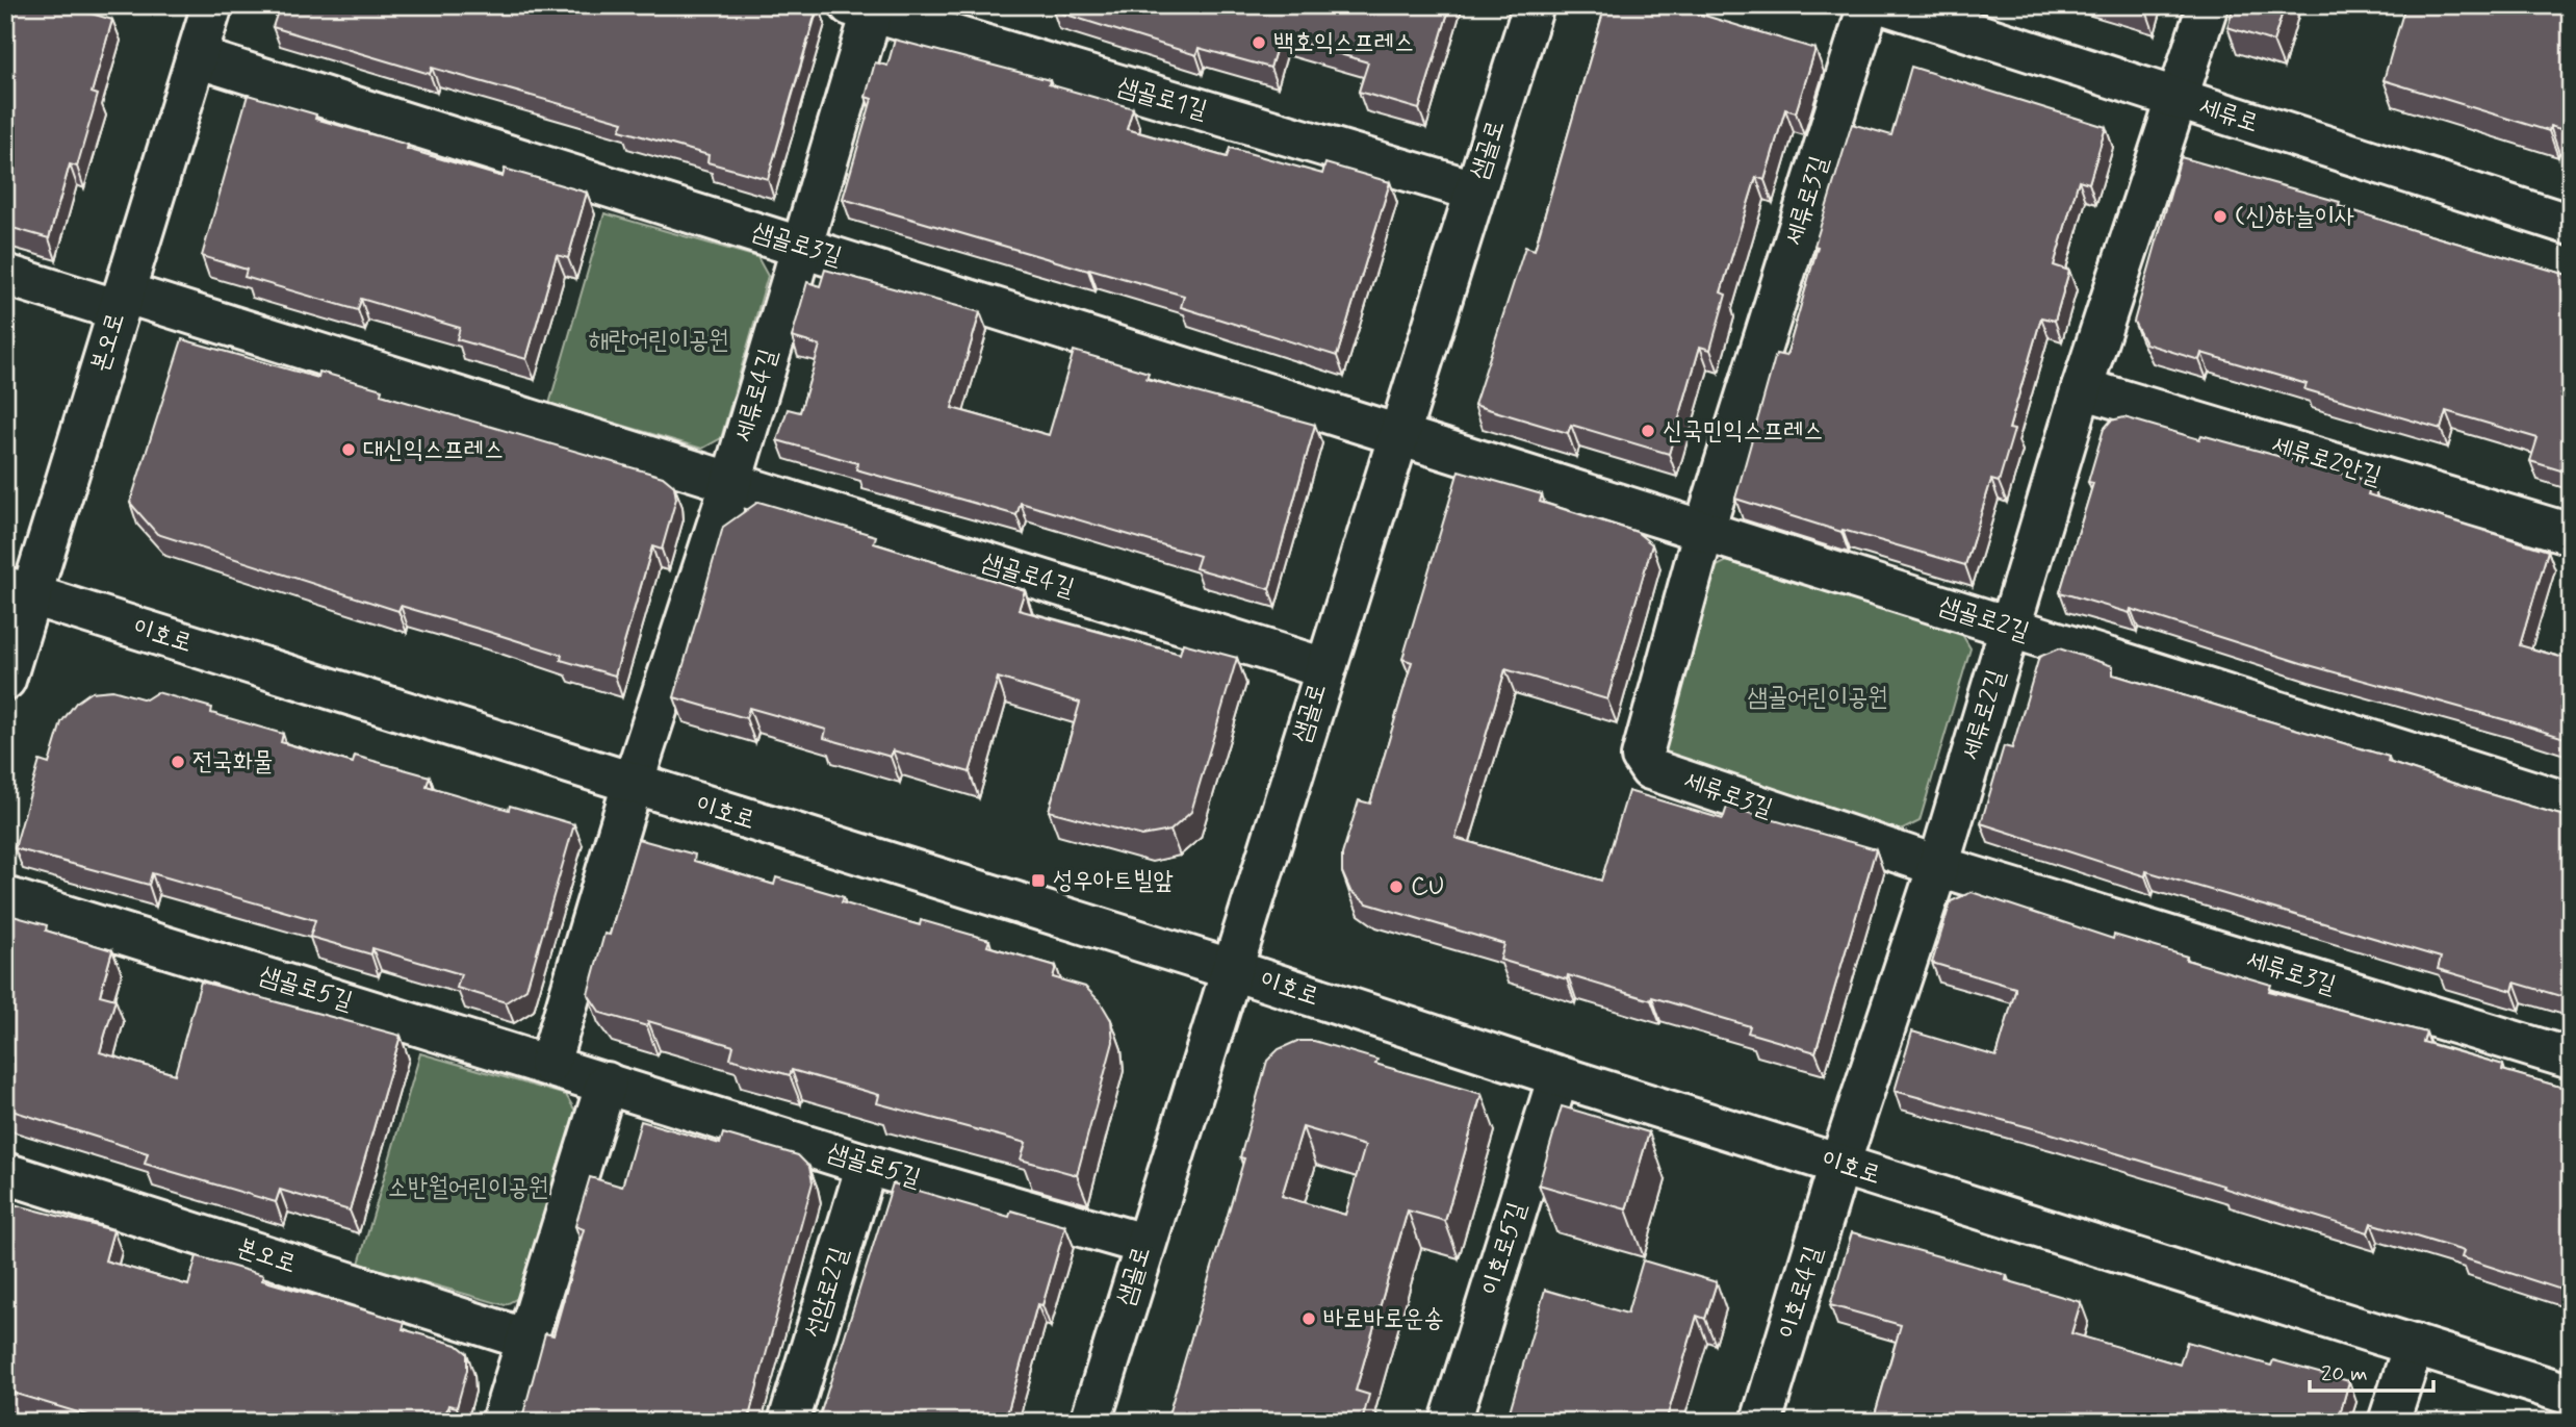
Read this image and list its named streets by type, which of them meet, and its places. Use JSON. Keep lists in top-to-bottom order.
{
  "streets": {
    "street": [
      "샘골로1길",
      "세류로",
      "샘골로",
      "세류로3길",
      "샘골로3길",
      "본오로",
      "세류로4길",
      "세류로2안길",
      "샘골로4길",
      "샘골로2길",
      "이호로",
      "세류로2길",
      "샘골로5길",
      "이호로5길",
      "선암로2길",
      "이호로4길"
    ]
  },
  "crossings": [
    ["샘골로1길", "샘골로"],
    ["샘골로1길", "세류로4길"],
    ["세류로", "세류로2길"],
    ["샘골로", "샘골로3길"],
    ["샘골로", "샘골로4길"],
    ["샘골로", "샘골로2길"],
    ["샘골로", "이호로"],
    ["샘골로", "샘골로5길"],
    ["세류로3길", "샘골로2길"],
    ["세류로3길", "세류로2길"],
    ["샘골로3길", "본오로"],
    ["샘골로3길", "세류로4길"],
    ["샘골로3길", "샘골로2길"],
    ["본오로", "샘골로4길"],
    ["본오로", "이호로"],
    ["세류로4길", "샘골로4길"],
    ["세류로4길", "이호로"],
    ["세류로4길", "샘골로5길"],
    ["세류로2안길", "세류로2길"],
    ["샘골로2길", "세류로2길"],
    ["이호로", "세류로2길"],
    ["이호로", "이호로5길"],
    ["이호로", "이호로4길"],
    ["세류로2길", "이호로4길"],
    ["샘골로5길", "선암로2길"]
  ],
  "parks": ["해란어린이공원", "샘골어린이공원", "소반월어린이공원"],
  "places": {
    "other": [
      "백호익스프레스",
      "(신)하늘이사",
      "신국민익스프레스",
      "대신익스프레스",
      "전국화물",
      "CU",
      "바로바로운송"
    ],
    "transit": ["성우아트빌앞"]
  },
  "scale_bar": "20 m"
}
